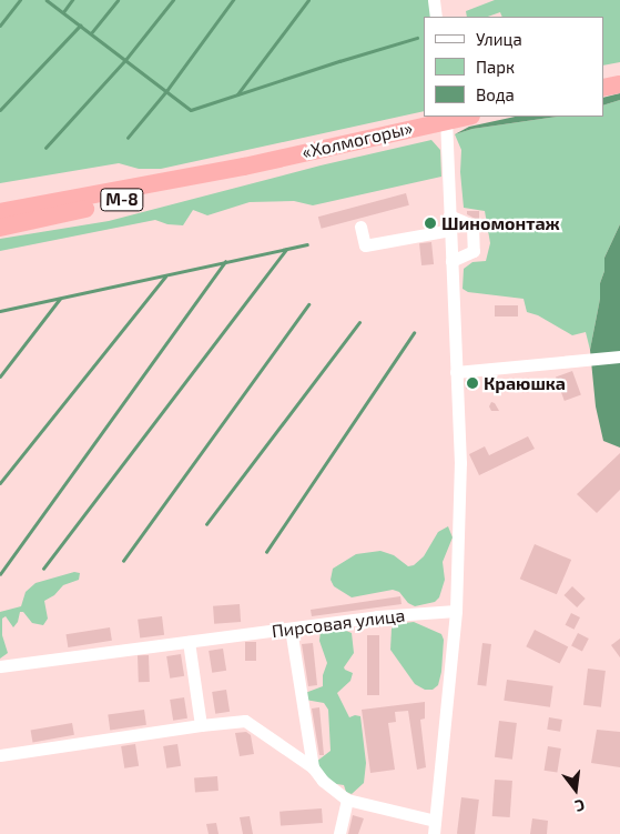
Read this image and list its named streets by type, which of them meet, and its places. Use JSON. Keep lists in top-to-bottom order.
{
  "streets": {
    "highway": ["«Холмогоры»", "М-8"],
    "street": ["Пирсовая улица"]
  },
  "places": ["Шиномонтаж", "Краюшка"],
  "legend": ["Улица", "Парк", "Вода"],
  "north": "bottom"
}
